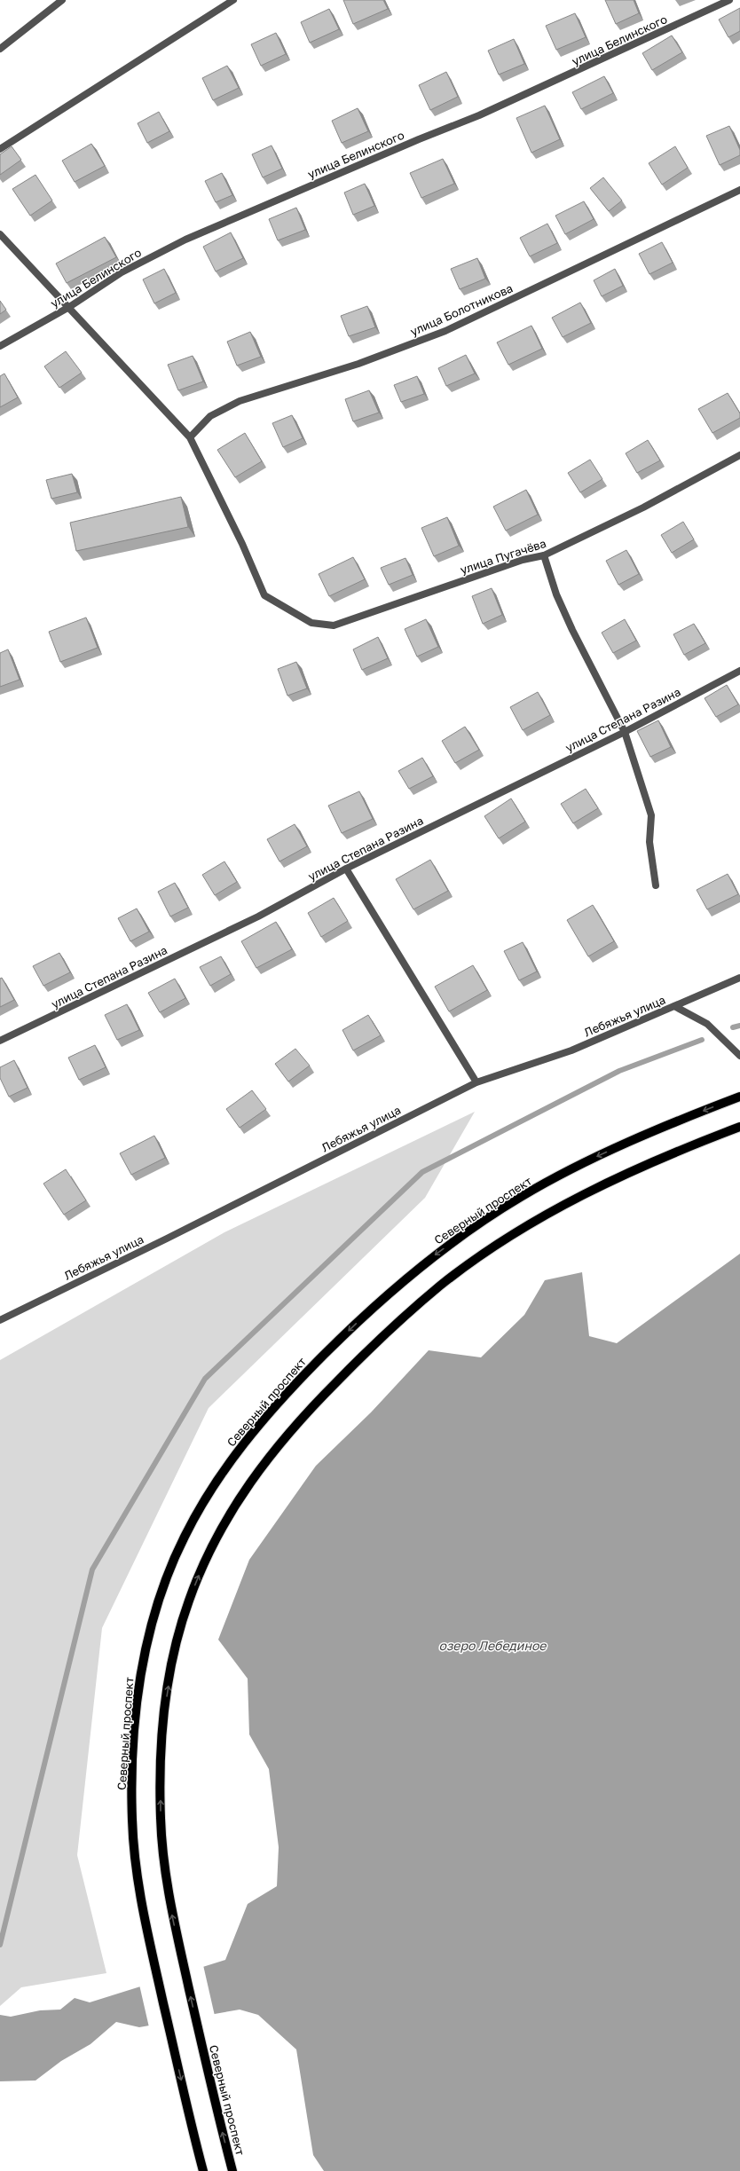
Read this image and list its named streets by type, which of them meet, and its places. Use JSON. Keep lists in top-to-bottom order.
{
  "streets": {
    "main road": ["Северный проспект"],
    "street": [
      "улица Белинского",
      "улица Болотникова",
      "улица Пугачёва",
      "улица Степана Разина",
      "Лебяжья улица"
    ]
  },
  "crossings": [
    ["улица Болотникова", "улица Пугачёва"]
  ],
  "water": ["озеро Лебединое"]
}
